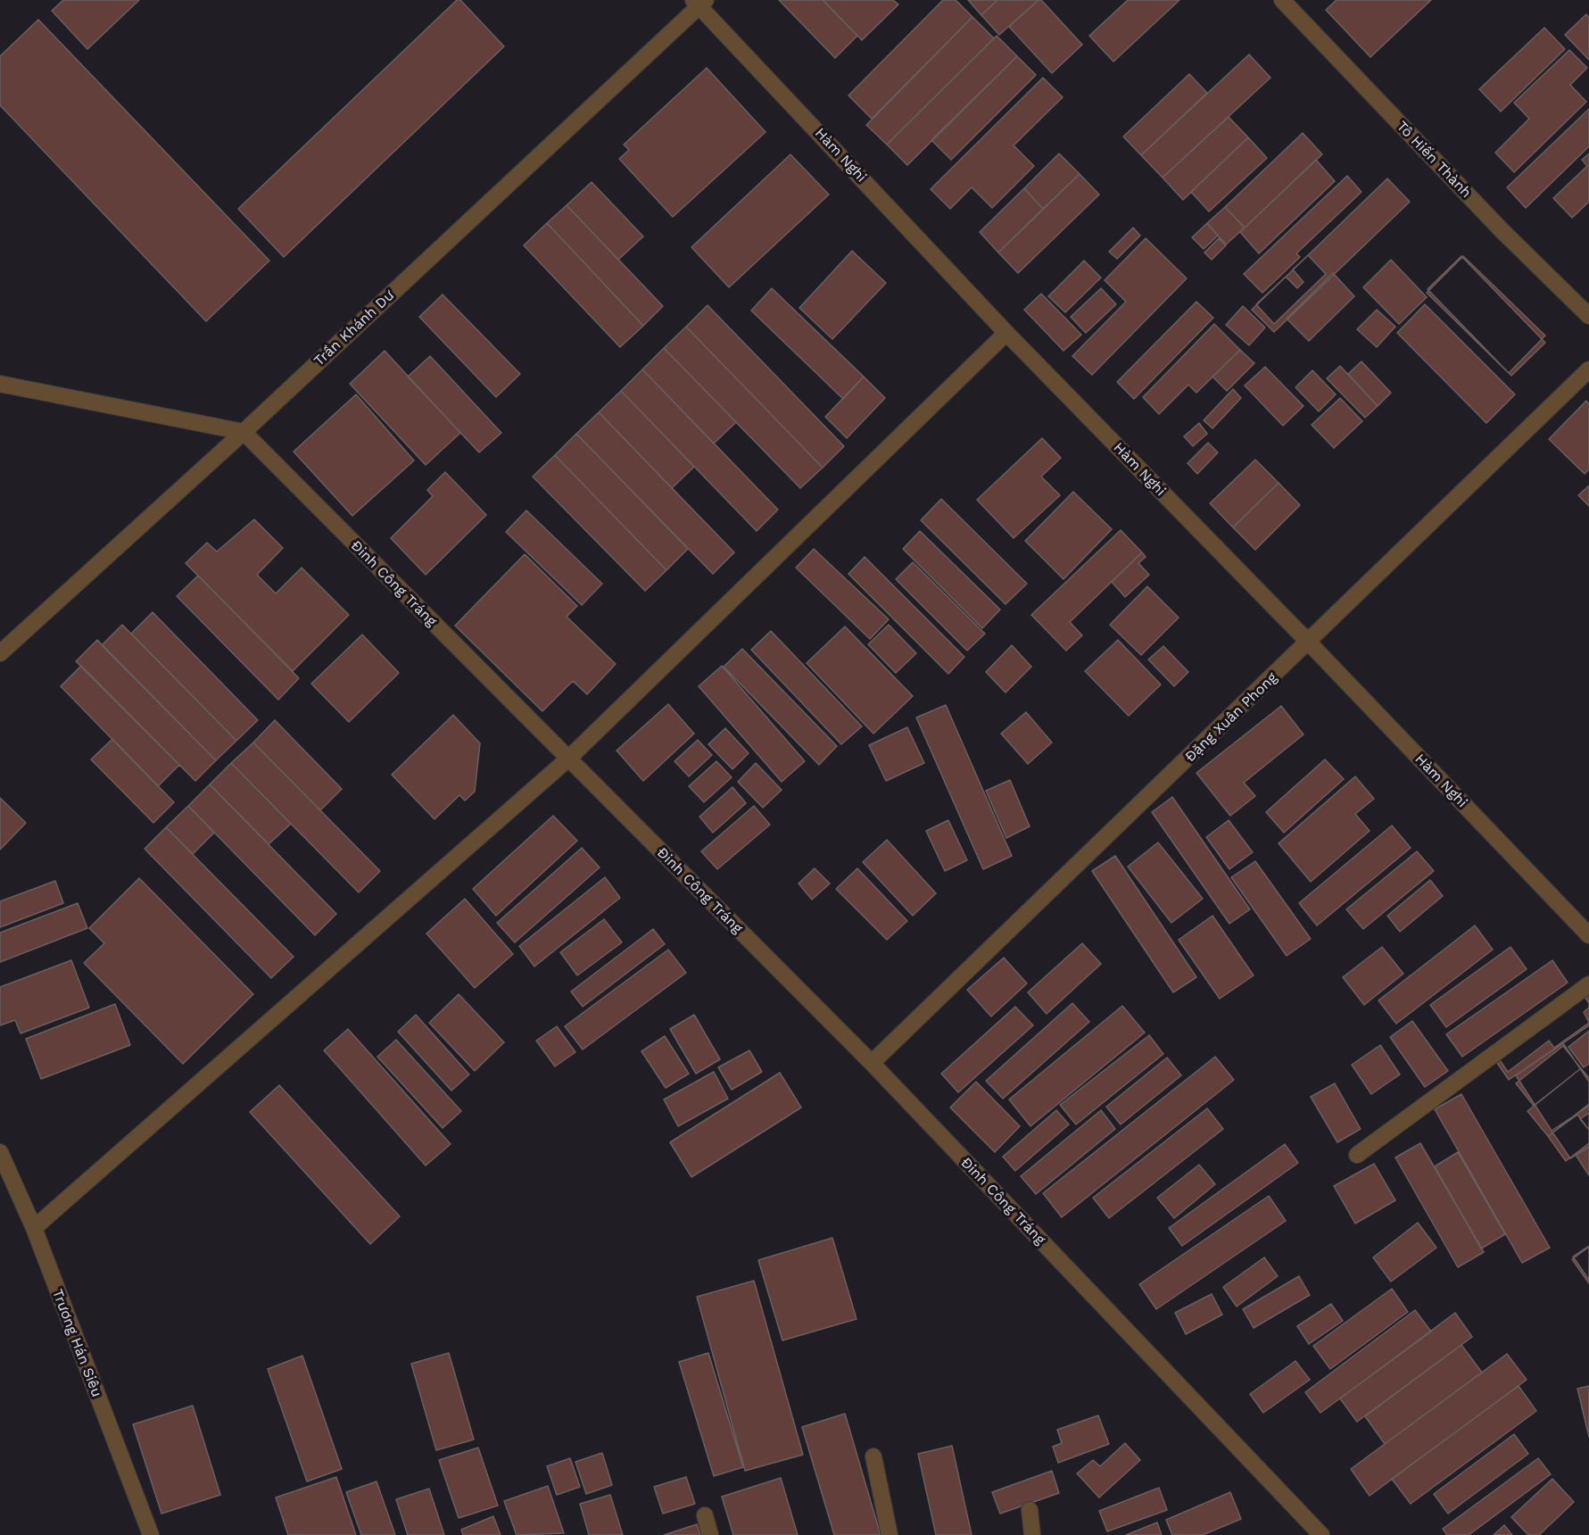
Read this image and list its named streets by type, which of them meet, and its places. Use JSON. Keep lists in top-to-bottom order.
{
  "streets": {
    "street": [
      "Hàm Nghi",
      "Tô Hiến Thành",
      "Trần Khánh Dư",
      "Đinh Công Tráng",
      "Đặng Xuân Phong",
      "Trương Hán Siêu"
    ]
  },
  "crossings": [
    ["Hàm Nghi", "Trần Khánh Dư"],
    ["Hàm Nghi", "Đặng Xuân Phong"],
    ["Trần Khánh Dư", "Đinh Công Tráng"],
    ["Đinh Công Tráng", "Đặng Xuân Phong"]
  ]
}
